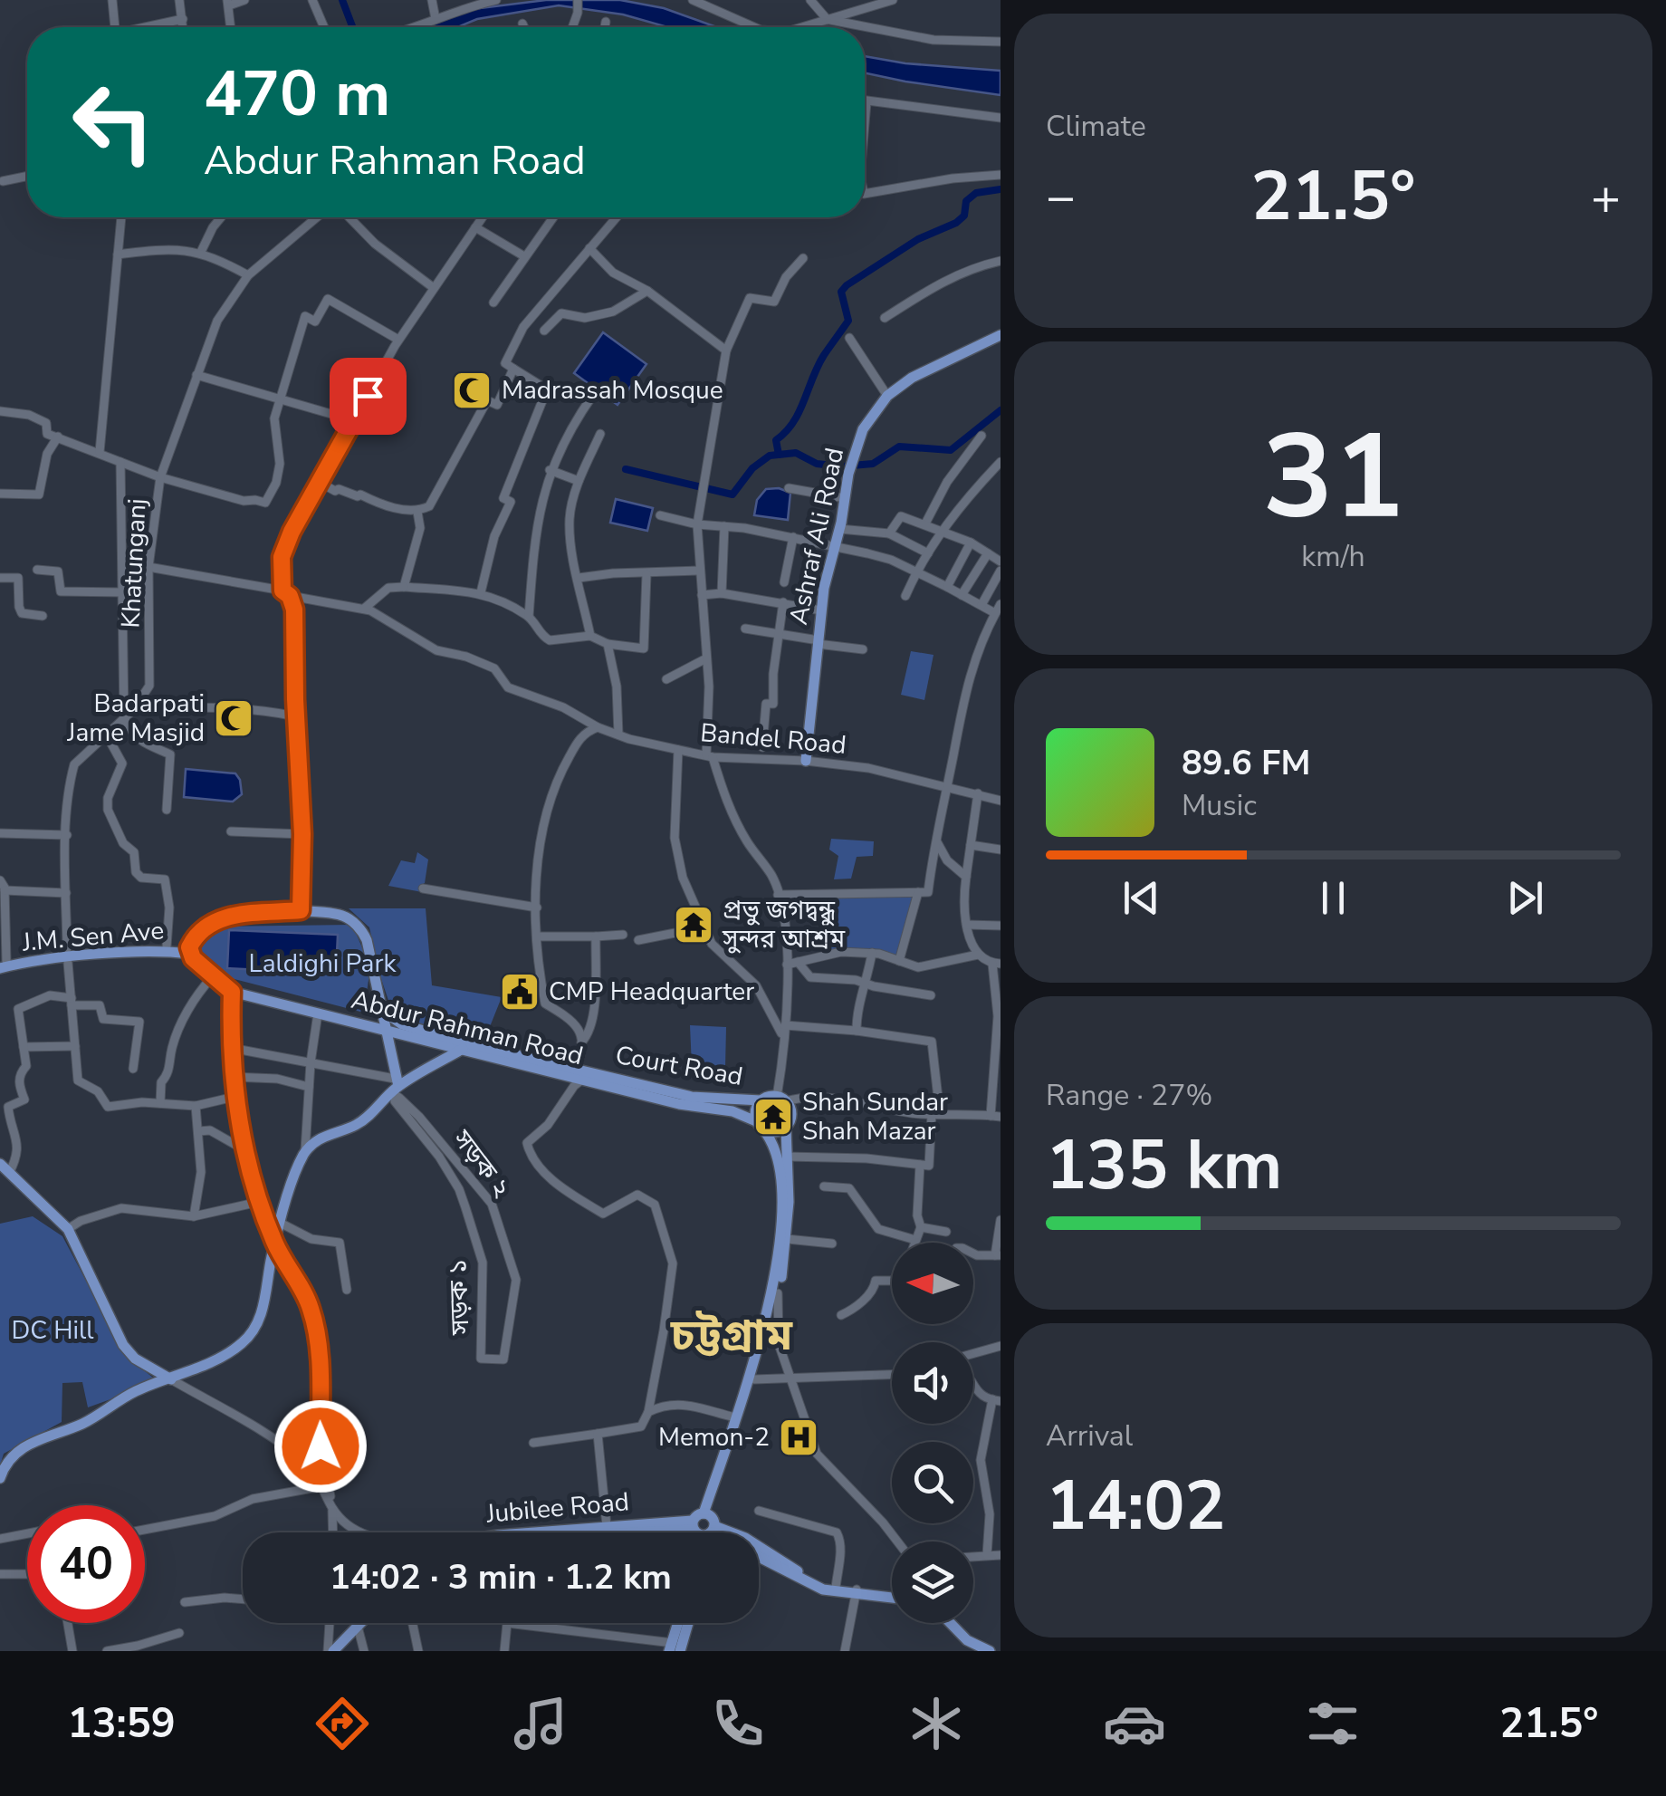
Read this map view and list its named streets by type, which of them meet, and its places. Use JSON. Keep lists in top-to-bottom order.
{
  "streets": {
    "main road": [
      "Ashraf Ali Road",
      "J.M. Sen Ave",
      "Abdur Rahman Road",
      "Court Road",
      "Jubilee Road"
    ],
    "street": [
      "Khatunganj",
      "Bandel Road",
      "সড়ক ২",
      "সড়ক ১"
    ]
  },
  "crossings": [
    ["Ashraf Ali Road", "Bandel Road"],
    ["Khatunganj", "Bandel Road"],
    ["J.M. Sen Ave", "Abdur Rahman Road"],
    ["Abdur Rahman Road", "Court Road"],
    ["সড়ক ২", "সড়ক ১"]
  ],
  "districts": ["চট্টগ্রাম"],
  "parks": ["Laldighi Park", "DC Hill"],
  "places": {
    "mosque": ["Madrassah Mosque", "Badarpati Jame Masjid"],
    "temple": ["প্রভু জগদ্বন্ধু সুন্দর আশ্রম", "Shah Sundar Shah Mazar"],
    "public building": ["CMP Headquarter"],
    "hospital": ["Memon-2"]
  },
  "north": "left",
  "page": {
    "tile": [
      "Climate",
      ["31", "km/h"],
      ["Range · 27%", "135 km"],
      ["Arrival", "14:02"]
    ],
    "turn": ["470 m", "Abdur Rahman Road"],
    "heat": ["−", "21.5°", "+"],
    "song": ["89.6 FM", "Music"],
    "limit": "40",
    "trip": "14:02 · 3 min · 1.2 km",
    "tabs": ["13:59", "21.5°"]
  }
}
